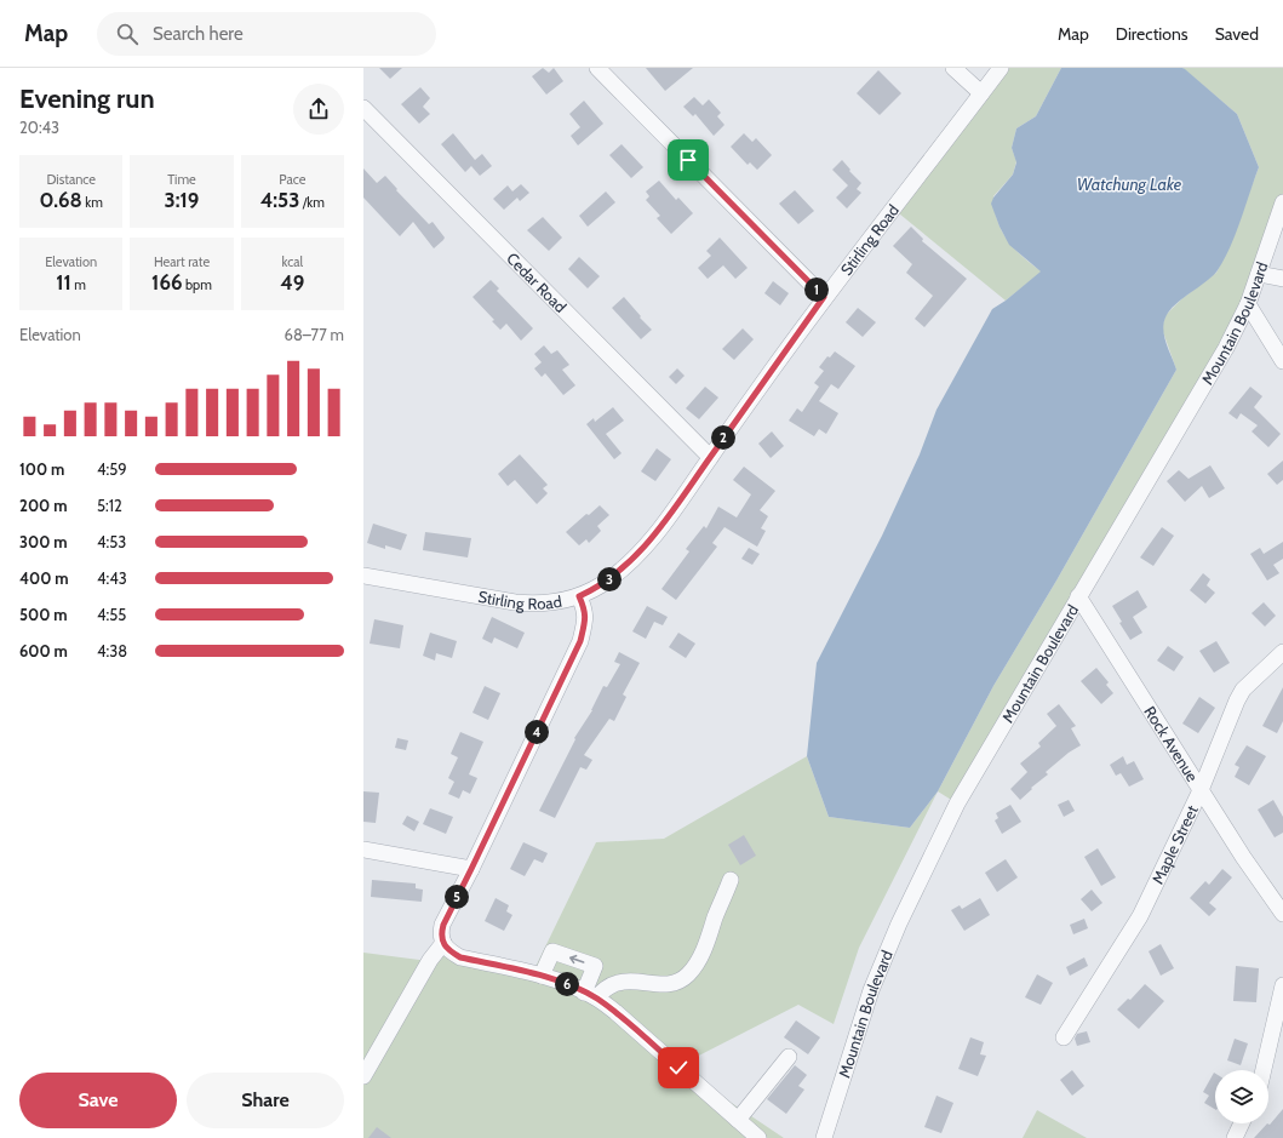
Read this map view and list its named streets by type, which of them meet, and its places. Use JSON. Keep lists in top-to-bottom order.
{
  "streets": {
    "street": [
      "Stirling Road",
      "Cedar Road",
      "Mountain Boulevard",
      "Rock Avenue",
      "Maple Street"
    ]
  },
  "crossings": [
    ["Stirling Road", "Cedar Road"],
    ["Mountain Boulevard", "Rock Avenue"],
    ["Rock Avenue", "Maple Street"]
  ],
  "water": ["Watchung Lake"],
  "page": {
    "header": "Map",
    "search": "Search here",
    "nav": ["Map", "Directions", "Saved"],
    "heading": ["Evening run", "20:43"],
    "stats": [
      ["Distance", "0.68 km"],
      ["Time", "3:19"],
      ["Pace", "4:53 /km"],
      ["Elevation", "11 m"],
      ["Heart rate", "166 bpm"],
      ["kcal", "49"]
    ],
    "pins": [
      "1",
      "2",
      "3",
      "4",
      "5",
      "6"
    ],
    "chart": ["Elevation", "68–77 m"],
    "list": [
      {
        "name": "100 m",
        "note": "4:59"
      },
      {
        "name": "200 m",
        "note": "5:12"
      },
      {
        "name": "300 m",
        "note": "4:53"
      },
      {
        "name": "400 m",
        "note": "4:43"
      },
      {
        "name": "500 m",
        "note": "4:55"
      },
      {
        "name": "600 m",
        "note": "4:38"
      }
    ],
    "buttons": ["Save", "Share"]
  }
}
